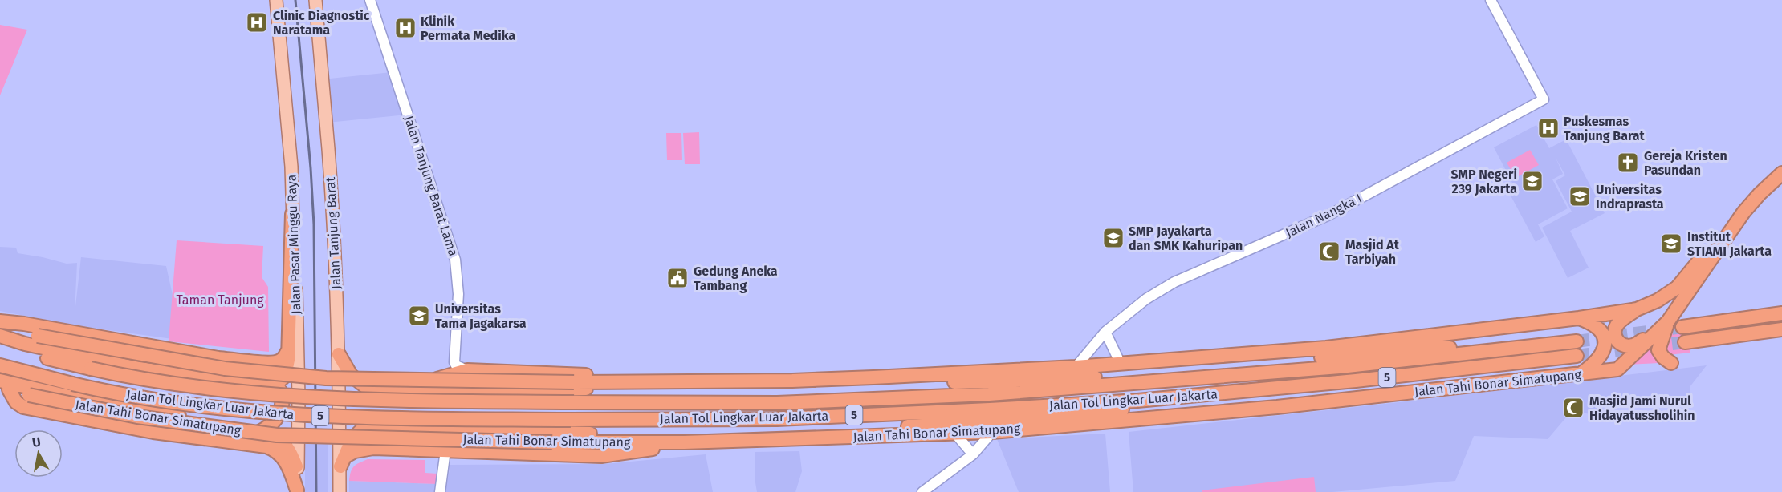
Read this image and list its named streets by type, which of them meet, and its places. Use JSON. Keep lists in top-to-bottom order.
{
  "streets": {
    "highway": ["5", "Jalan Tahi Bonar Simatupang", "Jalan Tol Lingkar Luar Jakarta"],
    "main road": ["Jalan Tanjung Barat", "Jalan Pasar Minggu Raya"],
    "street": ["Jalan Tanjung Barat Lama", "Jalan Nangka I"]
  },
  "crossings": [
    ["Jalan Nangka I", "Jalan Tahi Bonar Simatupang"]
  ],
  "parks": ["Taman Tanjung"],
  "places": {
    "hospital": ["Clinic Diagnostic Naratama", "Klinik Permata Medika", "Puskesmas Tanjung Barat"],
    "church": ["Gereja Kristen Pasundan"],
    "school or university": [
      "SMP Negeri 239 Jakarta",
      "Universitas Indraprasta",
      "SMP Jayakarta dan SMK Kahuripan",
      "Institut STIAMI Jakarta",
      "Universitas Tama Jagakarsa"
    ],
    "mosque": ["Masjid At Tarbiyah", "Masjid Jami Nurul Hidayatussholihin"],
    "public building": ["Gedung Aneka Tambang"]
  },
  "north": "top"
}
